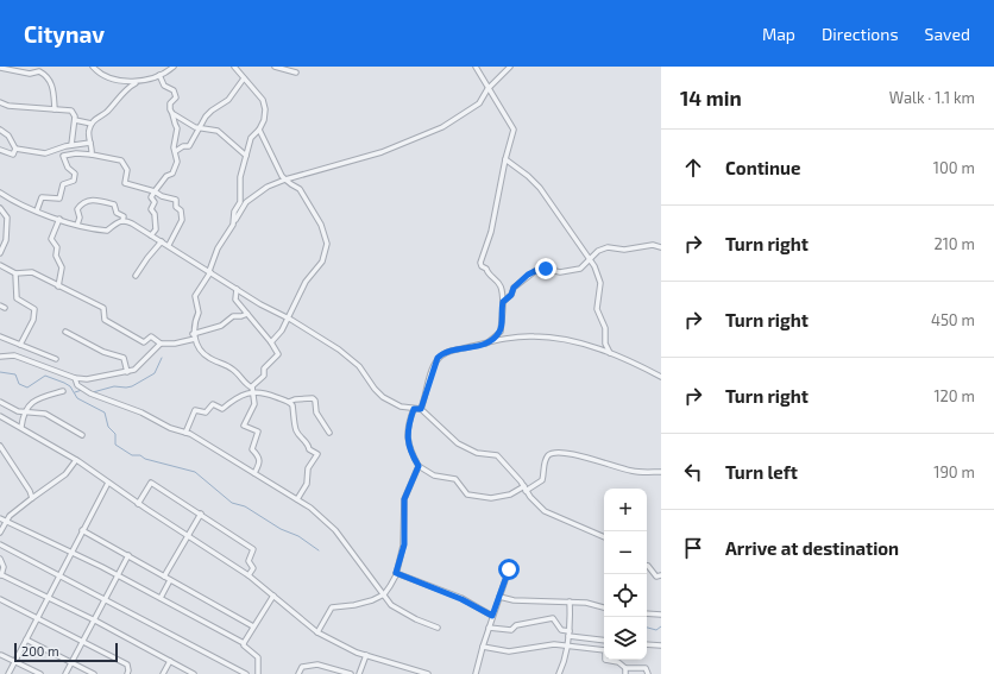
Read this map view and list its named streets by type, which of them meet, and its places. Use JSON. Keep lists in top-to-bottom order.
{
  "scale_bar": "200 m",
  "page": {
    "header": "Citynav",
    "nav": ["Map", "Directions", "Saved"],
    "heading": ["14 min", "Walk · 1.1 km"],
    "list": [
      ["Continue", "100 m"],
      ["Turn right", "210 m"],
      ["Turn right", "450 m"],
      ["Turn right", "120 m"],
      ["Turn left", "190 m"],
      "Arrive at destination"
    ],
    "map_buttons": ["+", "−"],
    "scale": "200 m"
  }
}
